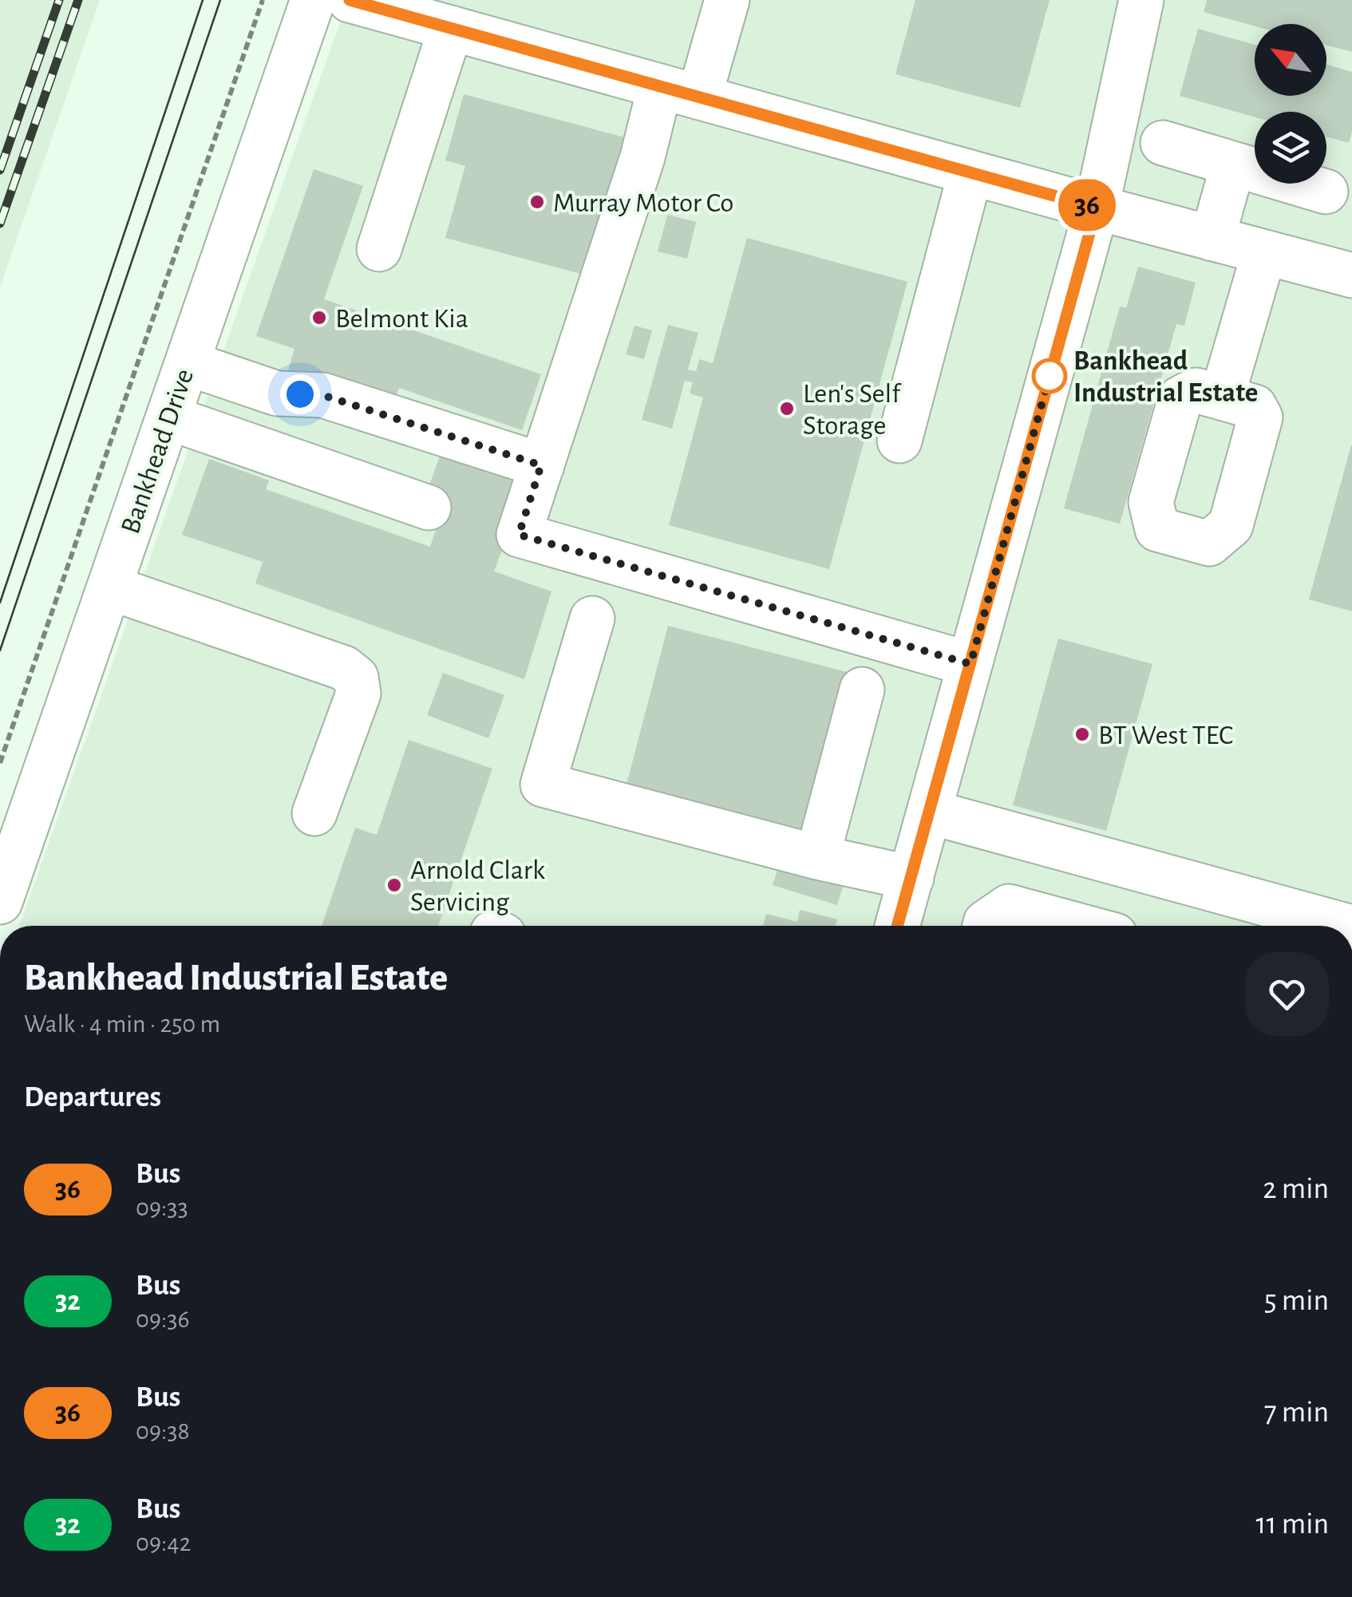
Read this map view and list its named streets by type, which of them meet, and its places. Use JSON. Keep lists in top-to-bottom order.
{
  "streets": {
    "street": ["Bankhead Drive"]
  },
  "places": [
    "Murray Motor Co",
    "Belmont Kia",
    "Bankhead Industrial Estate",
    "Len's Self Storage",
    "BT West TEC",
    "Arnold Clark Servicing"
  ],
  "lines": ["bus line 36"],
  "north": "top left",
  "page": {
    "on_map": "36",
    "heading": [
      ["Bankhead Industrial Estate", "Walk · 4 min · 250 m"],
      "Departures"
    ],
    "list": [
      {
        "mark": "36",
        "name": "Bus",
        "note": "09:33",
        "value": "2 min"
      },
      {
        "mark": "32",
        "name": "Bus",
        "note": "09:36",
        "value": "5 min"
      },
      {
        "mark": "36",
        "name": "Bus",
        "note": "09:38",
        "value": "7 min"
      },
      {
        "mark": "32",
        "name": "Bus",
        "note": "09:42",
        "value": "11 min"
      }
    ]
  }
}
